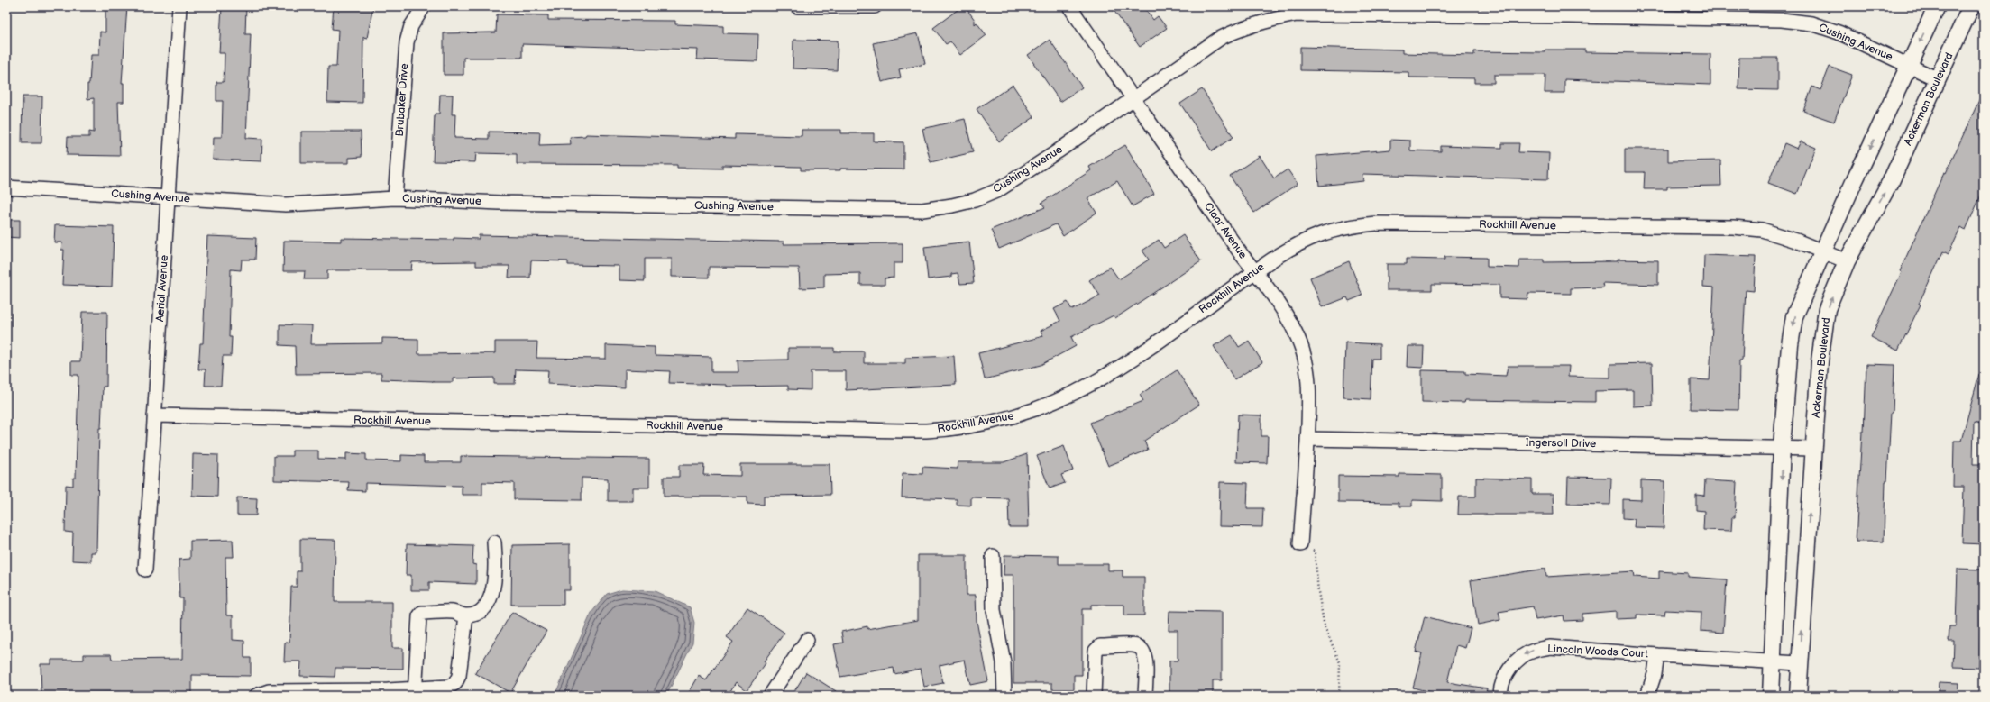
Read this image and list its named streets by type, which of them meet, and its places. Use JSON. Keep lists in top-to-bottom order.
{
  "streets": {
    "street": [
      "Cushing Avenue",
      "Ackerman Boulevard",
      "Brubaker Drive",
      "Rockhill Avenue",
      "Claar Avenue",
      "Aerial Avenue",
      "Ingersoll Drive",
      "Lincoln Woods Court"
    ]
  },
  "crossings": [
    ["Cushing Avenue", "Ackerman Boulevard"],
    ["Cushing Avenue", "Brubaker Drive"],
    ["Cushing Avenue", "Claar Avenue"],
    ["Cushing Avenue", "Aerial Avenue"],
    ["Ackerman Boulevard", "Rockhill Avenue"],
    ["Ackerman Boulevard", "Ingersoll Drive"],
    ["Ackerman Boulevard", "Lincoln Woods Court"],
    ["Rockhill Avenue", "Claar Avenue"],
    ["Rockhill Avenue", "Aerial Avenue"],
    ["Claar Avenue", "Ingersoll Drive"]
  ],
  "one_way": ["Lincoln Woods Court"]
}
